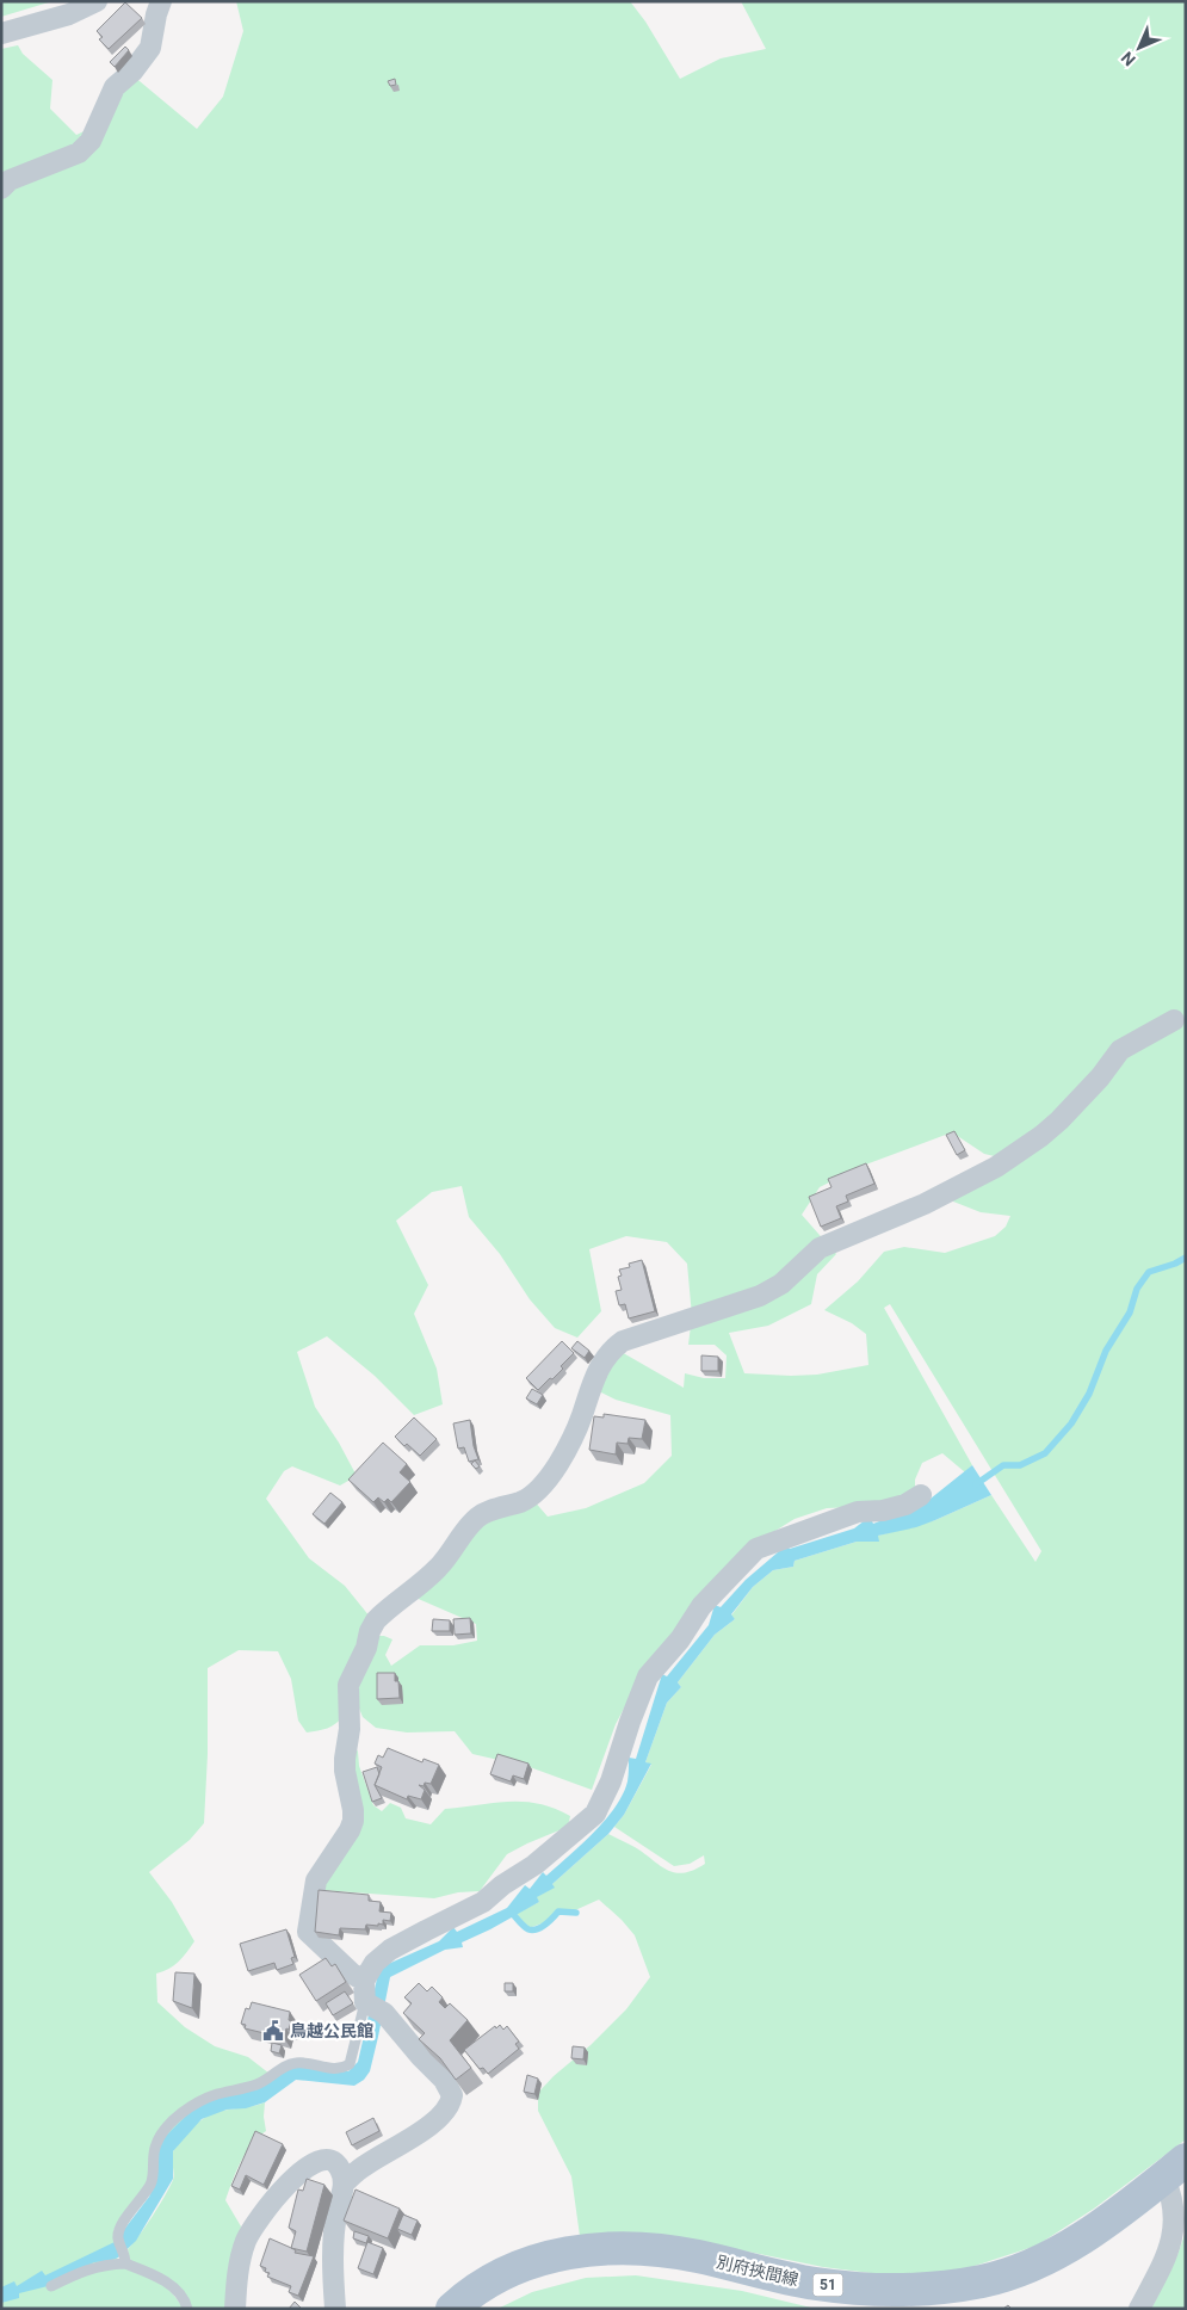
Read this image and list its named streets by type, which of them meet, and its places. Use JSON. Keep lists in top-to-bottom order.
{
  "streets": {
    "main road": ["別府挾間線", "51"]
  },
  "places": {
    "public building": ["鳥越公民館"]
  },
  "north": "bottom left"
}
